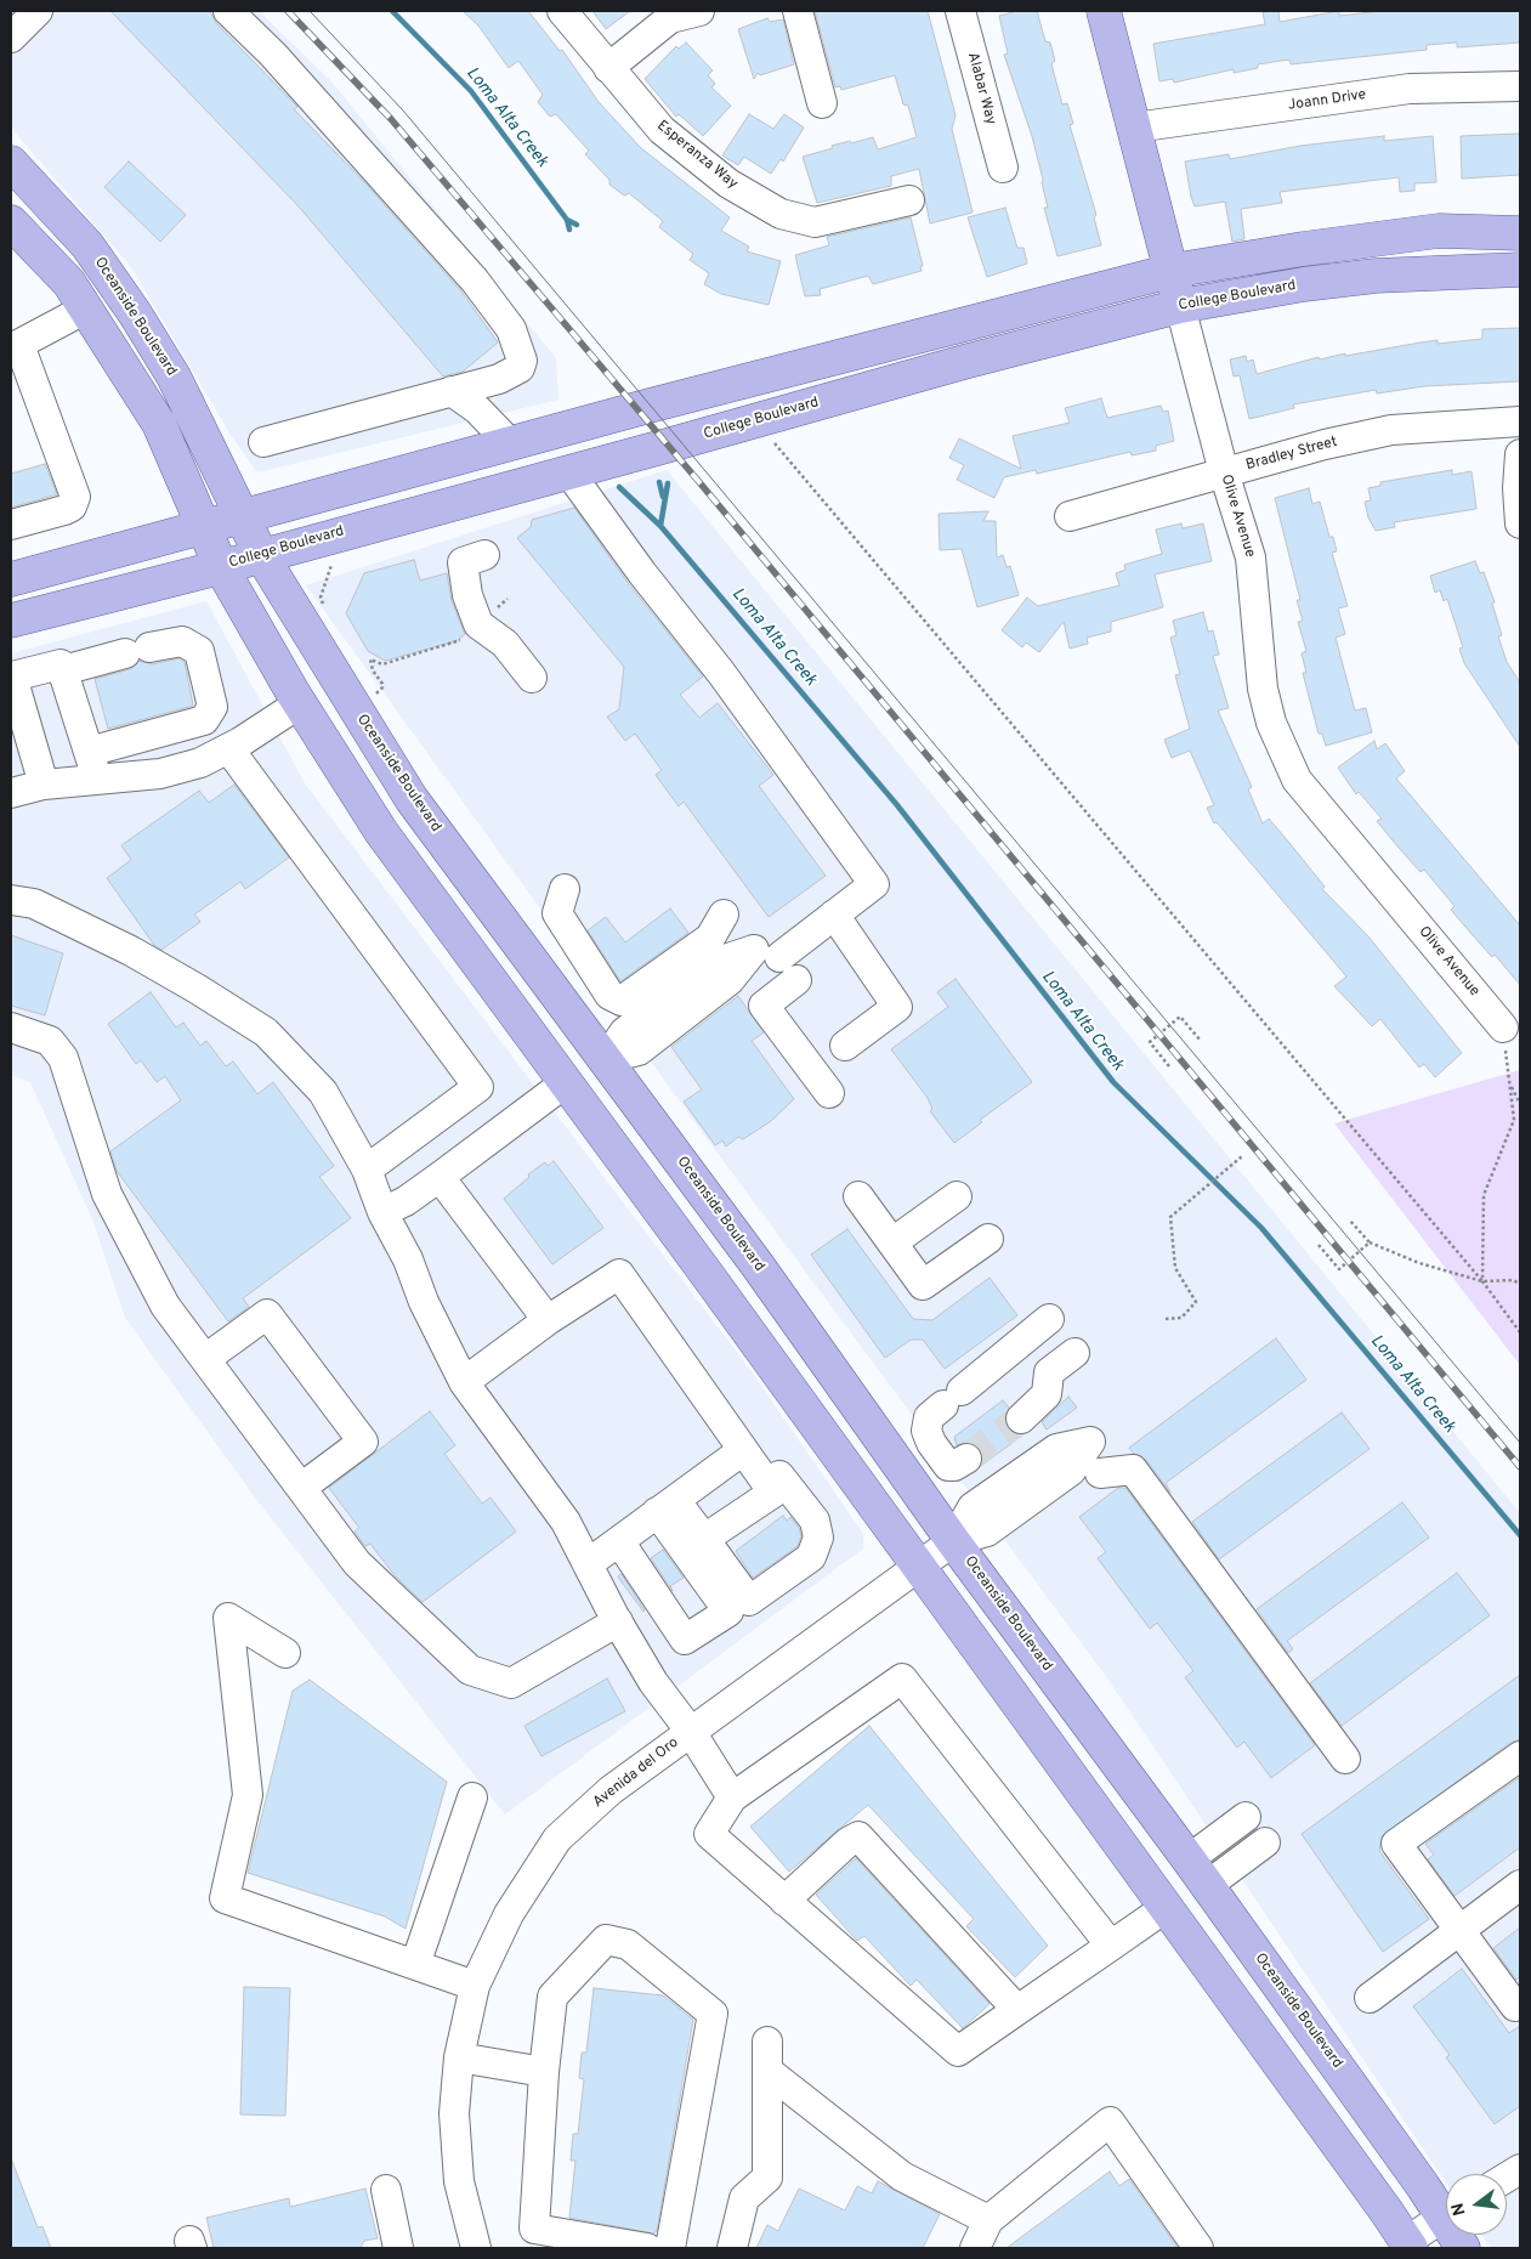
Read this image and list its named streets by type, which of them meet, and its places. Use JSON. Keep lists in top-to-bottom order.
{
  "streets": {
    "main road": ["College Boulevard", "Oceanside Boulevard", "Olive Avenue"],
    "street": [
      "Alabar Way",
      "Joann Drive",
      "Esperanza Way",
      "Bradley Street",
      "Avenida del Oro"
    ]
  },
  "crossings": [
    ["Joann Drive", "Olive Avenue"],
    ["College Boulevard", "Oceanside Boulevard"],
    ["College Boulevard", "Olive Avenue"],
    ["Oceanside Boulevard", "Avenida del Oro"],
    ["Bradley Street", "Olive Avenue"]
  ],
  "water": ["Loma Alta Creek"],
  "north": "left"
}
